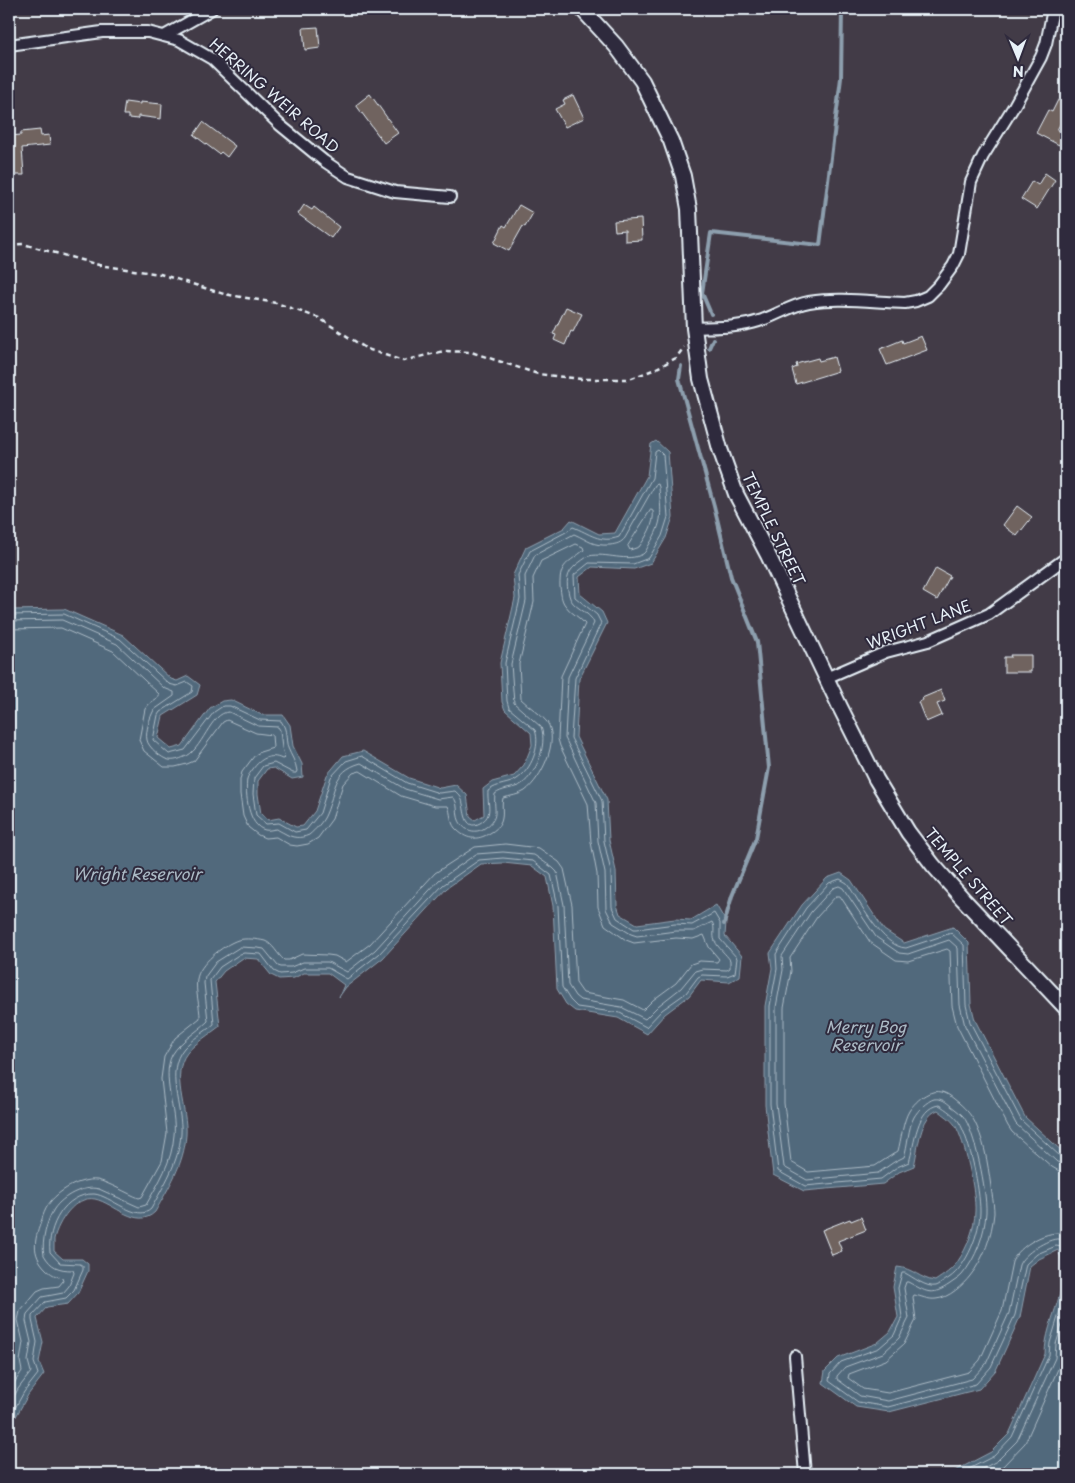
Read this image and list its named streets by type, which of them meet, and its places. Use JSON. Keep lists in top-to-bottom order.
{
  "streets": {
    "main road": ["TEMPLE STREET"],
    "street": ["HERRING WEIR ROAD", "WRIGHT LANE"]
  },
  "crossings": [
    ["TEMPLE STREET", "WRIGHT LANE"]
  ],
  "water": ["Wright Reservoir", "Merry Bog Reservoir"],
  "north": "bottom"
}
